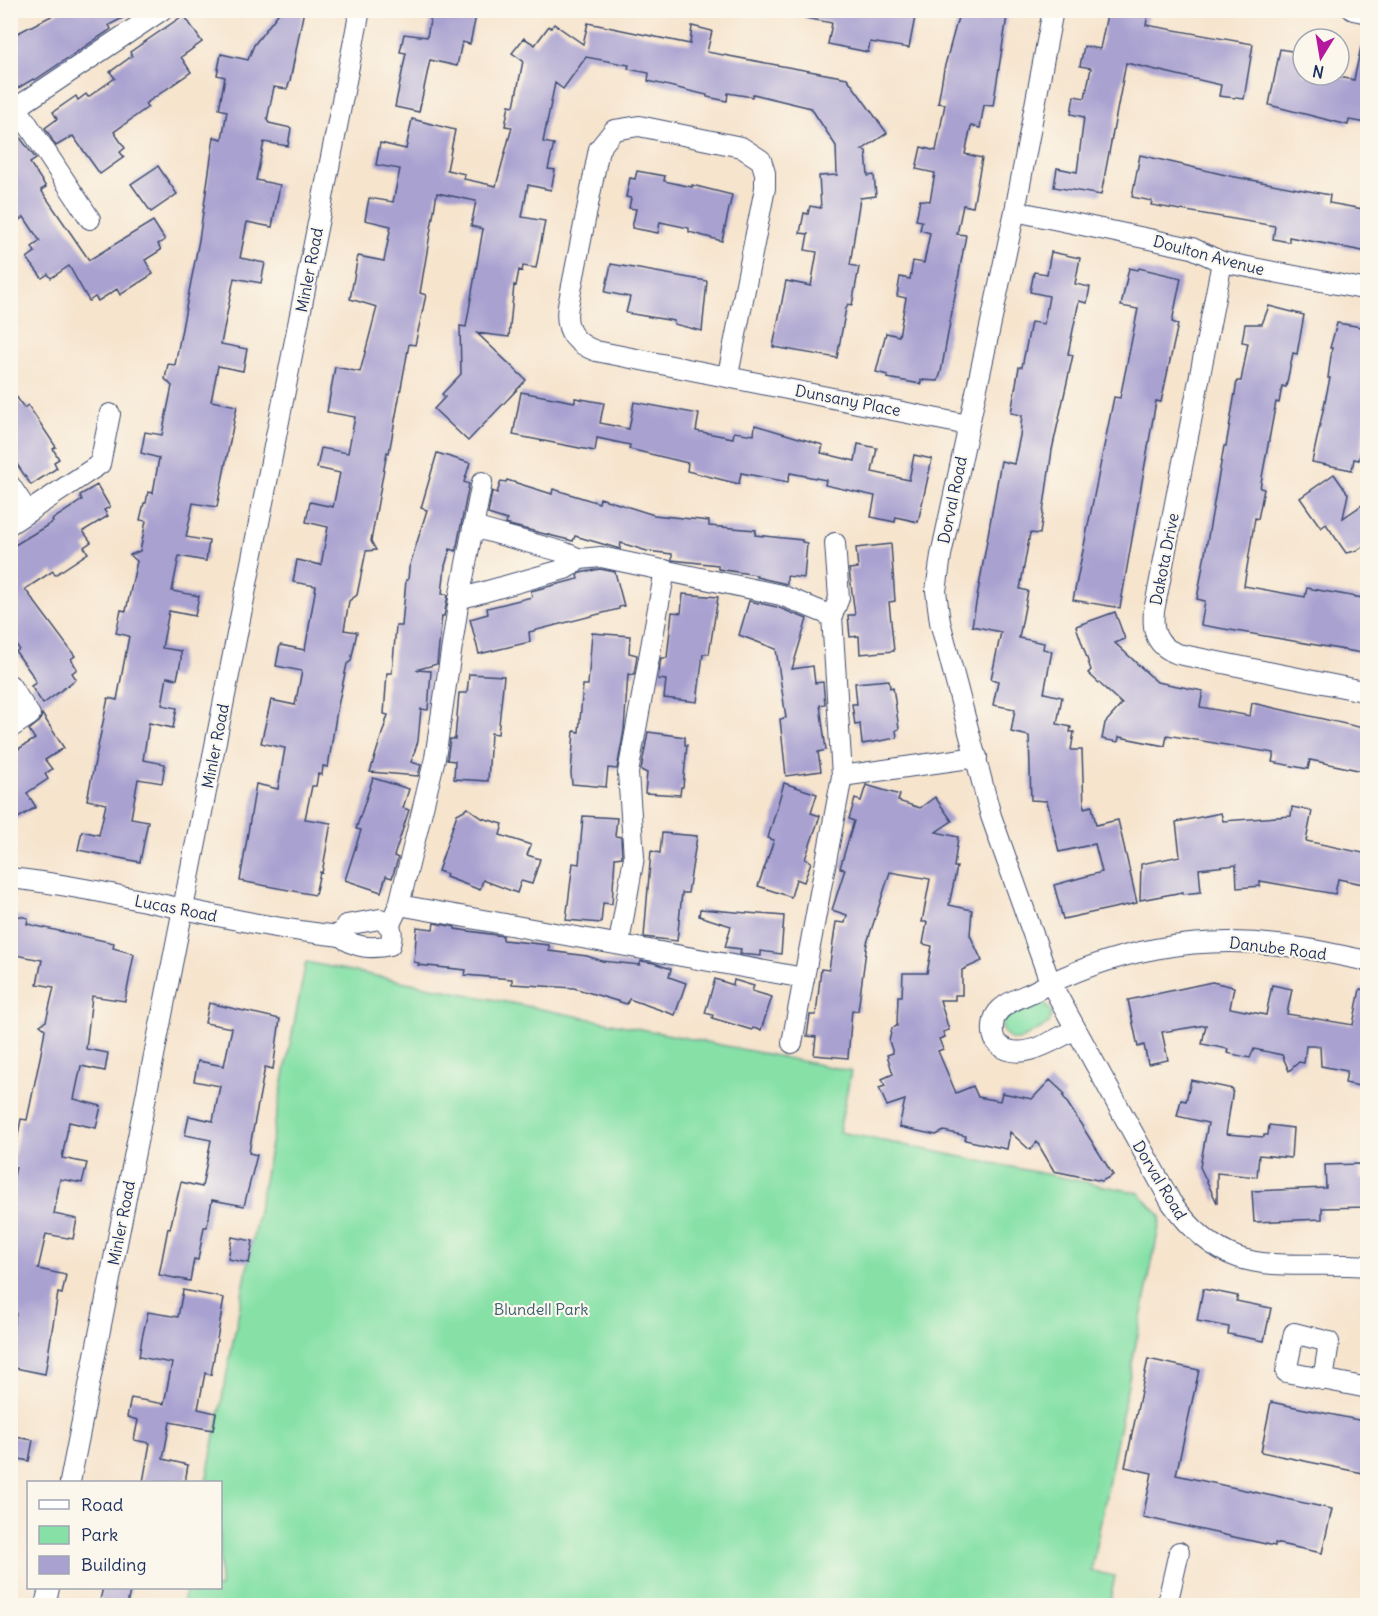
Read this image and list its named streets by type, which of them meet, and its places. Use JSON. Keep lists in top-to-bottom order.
{
  "streets": {
    "street": [
      "Doulton Avenue",
      "Minler Road",
      "Dunsany Place",
      "Dorval Road",
      "Dakota Drive",
      "Lucas Road",
      "Danube Road"
    ]
  },
  "crossings": [
    ["Doulton Avenue", "Dorval Road"],
    ["Doulton Avenue", "Dakota Drive"],
    ["Minler Road", "Lucas Road"],
    ["Dunsany Place", "Dorval Road"],
    ["Dorval Road", "Danube Road"]
  ],
  "parks": ["Blundell Park"],
  "legend": ["Road", "Park", "Building"],
  "north": "bottom"
}
